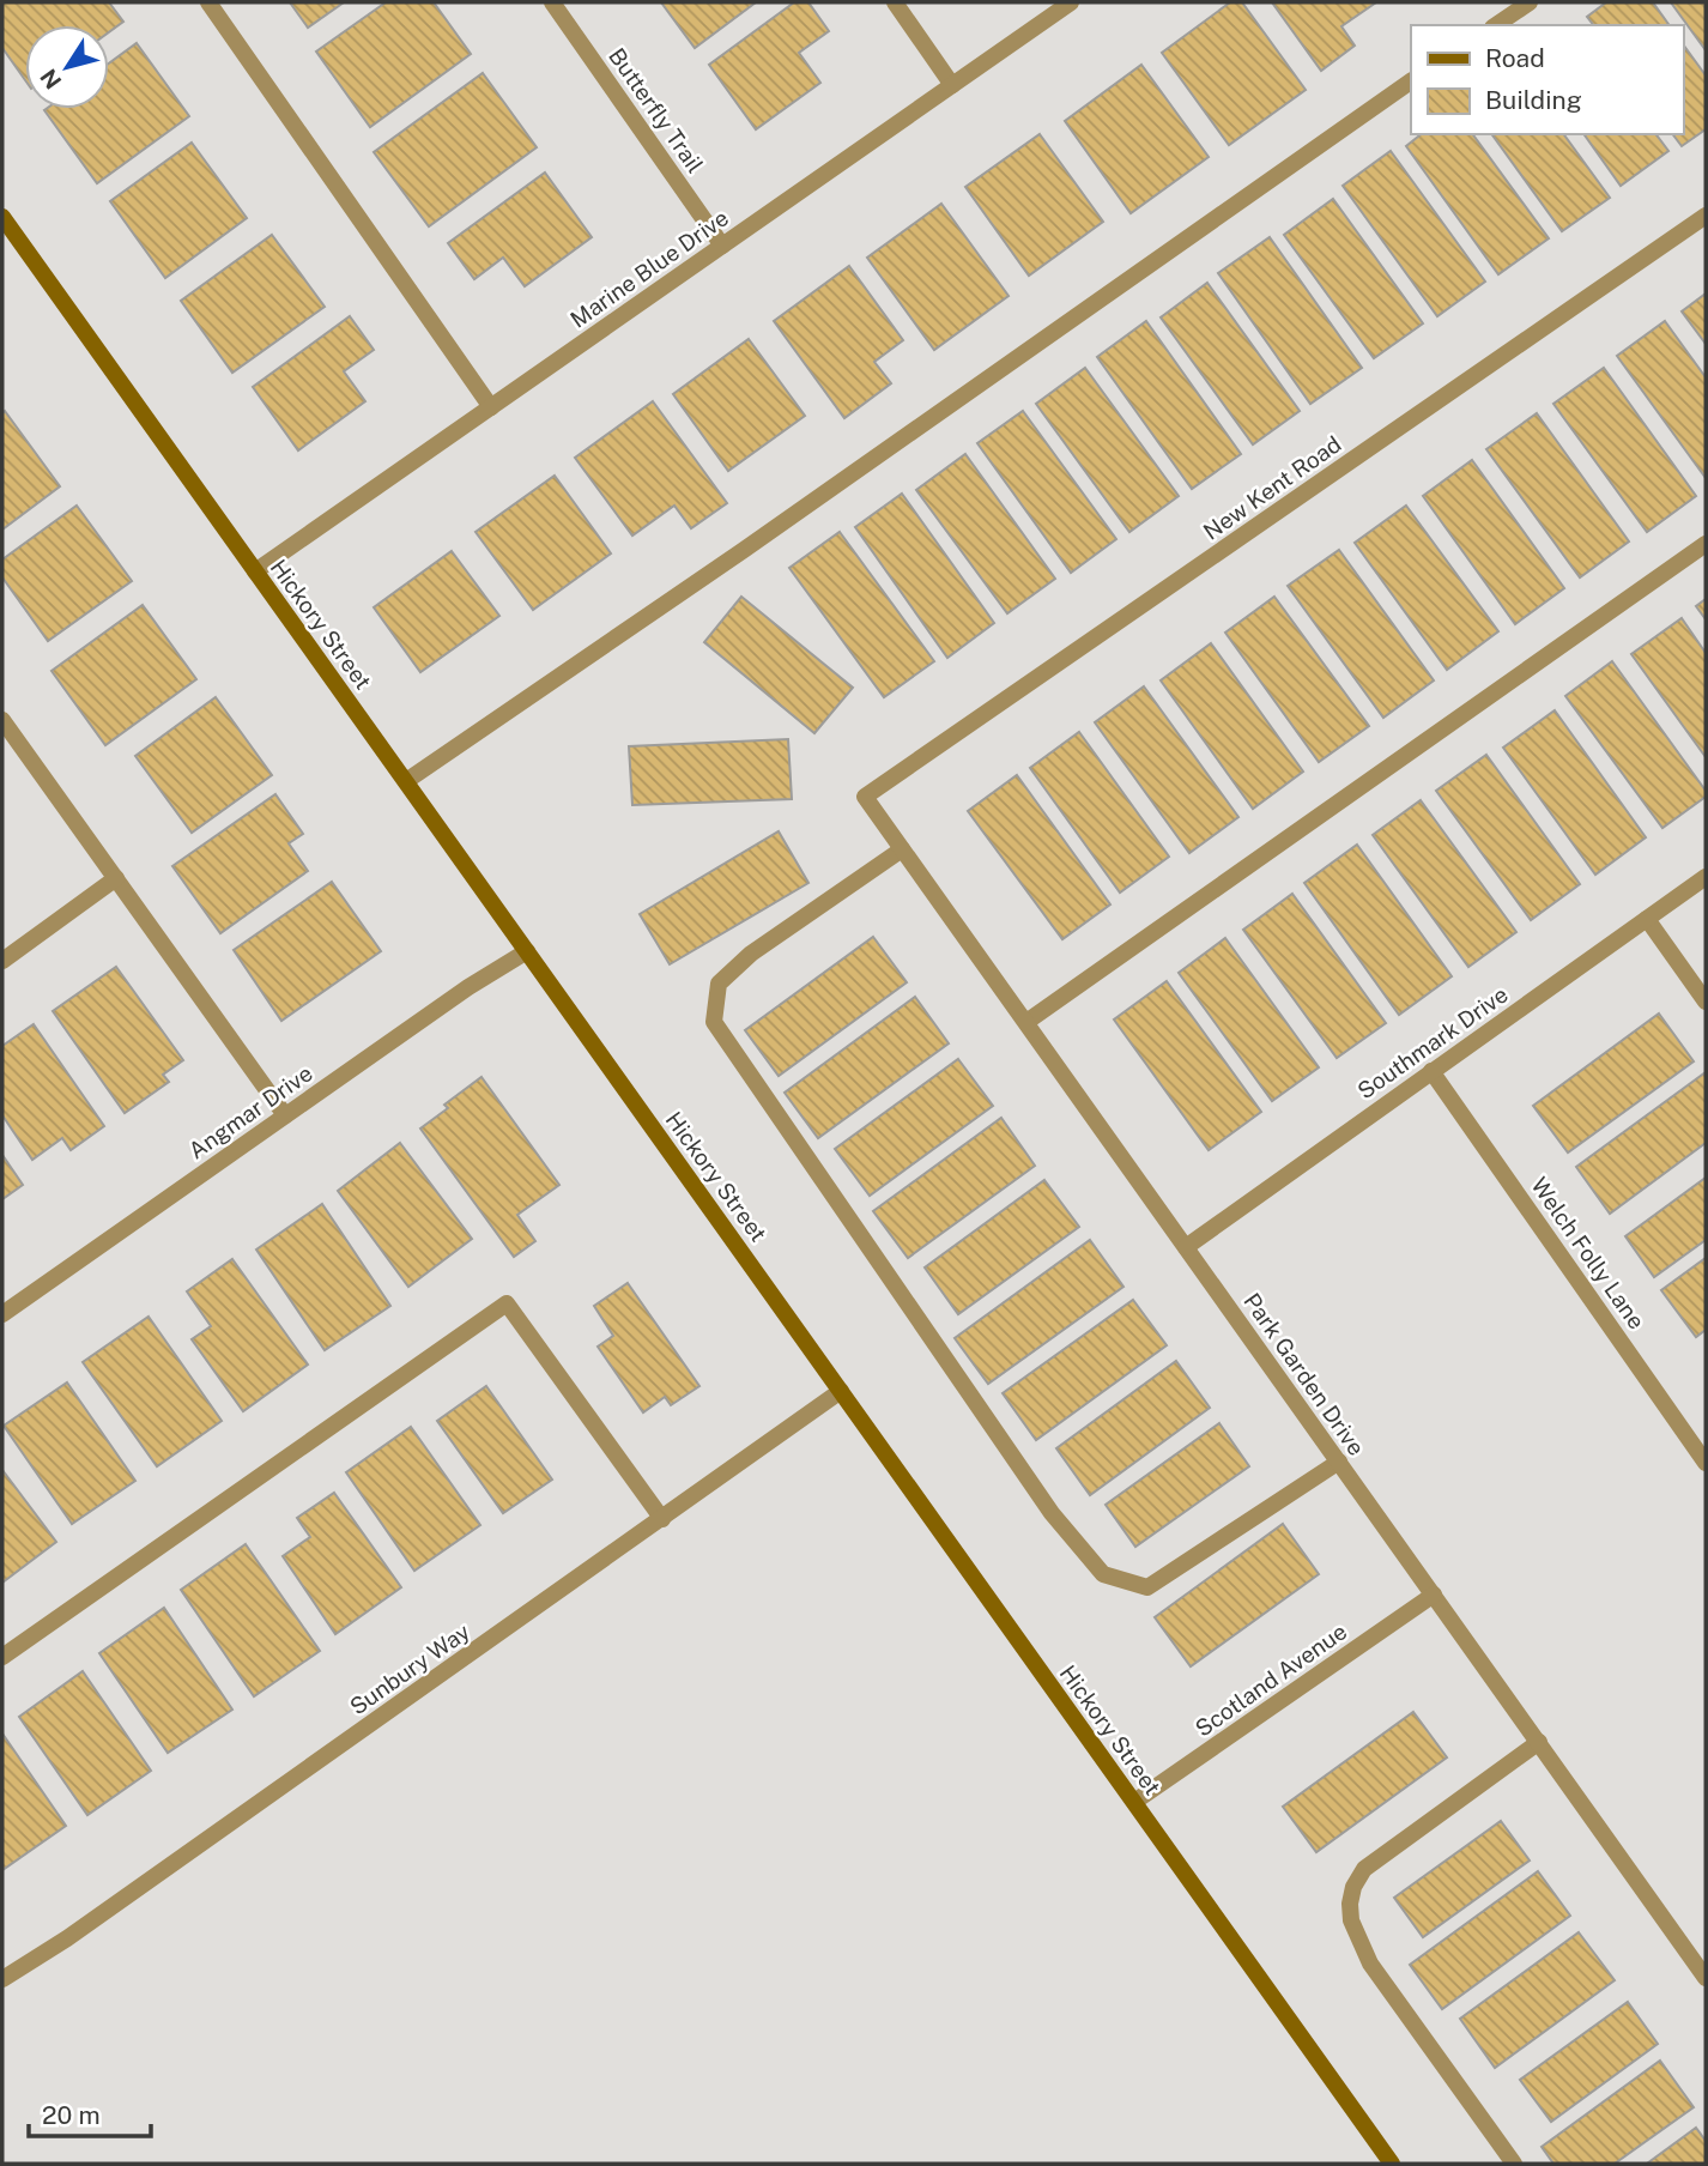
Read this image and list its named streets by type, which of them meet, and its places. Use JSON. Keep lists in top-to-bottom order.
{
  "streets": {
    "street": [
      "Butterfly Trail",
      "Marine Blue Drive",
      "New Kent Road",
      "Hickory Street",
      "Southmark Drive",
      "Angmar Drive",
      "Welch Folly Lane",
      "Park Garden Drive",
      "Sunbury Way",
      "Scotland Avenue"
    ]
  },
  "crossings": [
    ["Butterfly Trail", "Marine Blue Drive"],
    ["Marine Blue Drive", "Hickory Street"],
    ["New Kent Road", "Park Garden Drive"],
    ["Hickory Street", "Angmar Drive"],
    ["Hickory Street", "Sunbury Way"],
    ["Hickory Street", "Scotland Avenue"],
    ["Southmark Drive", "Welch Folly Lane"],
    ["Southmark Drive", "Park Garden Drive"],
    ["Park Garden Drive", "Scotland Avenue"]
  ],
  "legend": ["Road", "Building"],
  "scale_bar": "20 m",
  "north": "bottom left"
}
